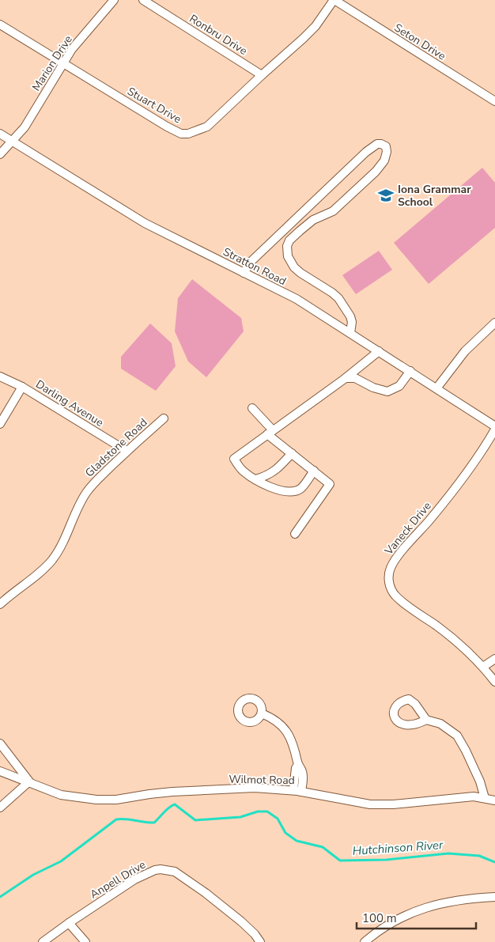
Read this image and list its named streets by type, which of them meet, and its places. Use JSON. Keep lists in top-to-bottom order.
{
  "streets": {
    "street": [
      "Ronbru Drive",
      "Seton Drive",
      "Marion Drive",
      "Stuart Drive",
      "Stratton Road",
      "Darling Avenue",
      "Gladstone Road",
      "Vaneck Drive",
      "Wilmot Road",
      "Anpell Drive"
    ]
  },
  "crossings": [
    ["Ronbru Drive", "Stuart Drive"],
    ["Seton Drive", "Stuart Drive"],
    ["Marion Drive", "Stuart Drive"],
    ["Marion Drive", "Stratton Road"],
    ["Stratton Road", "Vaneck Drive"],
    ["Darling Avenue", "Gladstone Road"]
  ],
  "water": ["Hutchinson River"],
  "places": {
    "school or university": ["Iona Grammar School"]
  },
  "scale_bar": "100 m"
}
